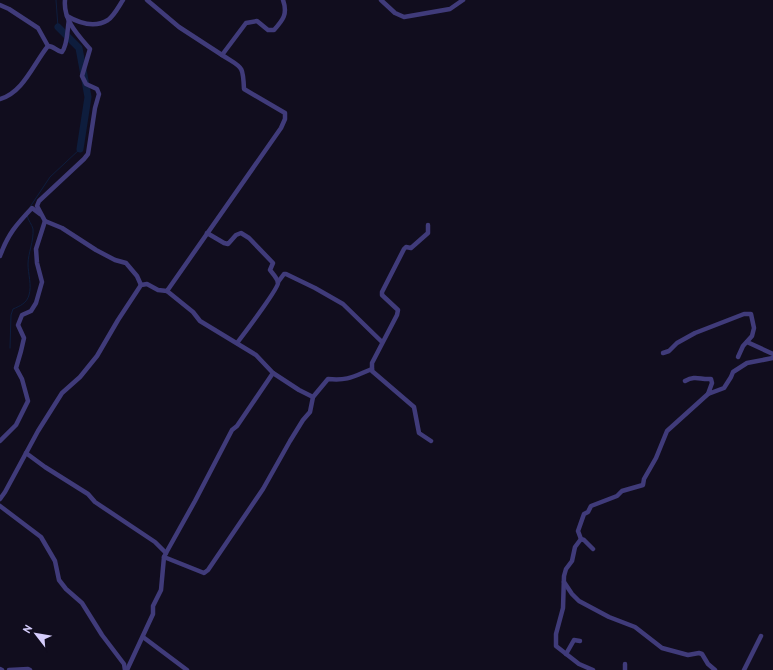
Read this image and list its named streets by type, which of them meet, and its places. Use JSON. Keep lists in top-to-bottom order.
{
  "north": "top left"
}
